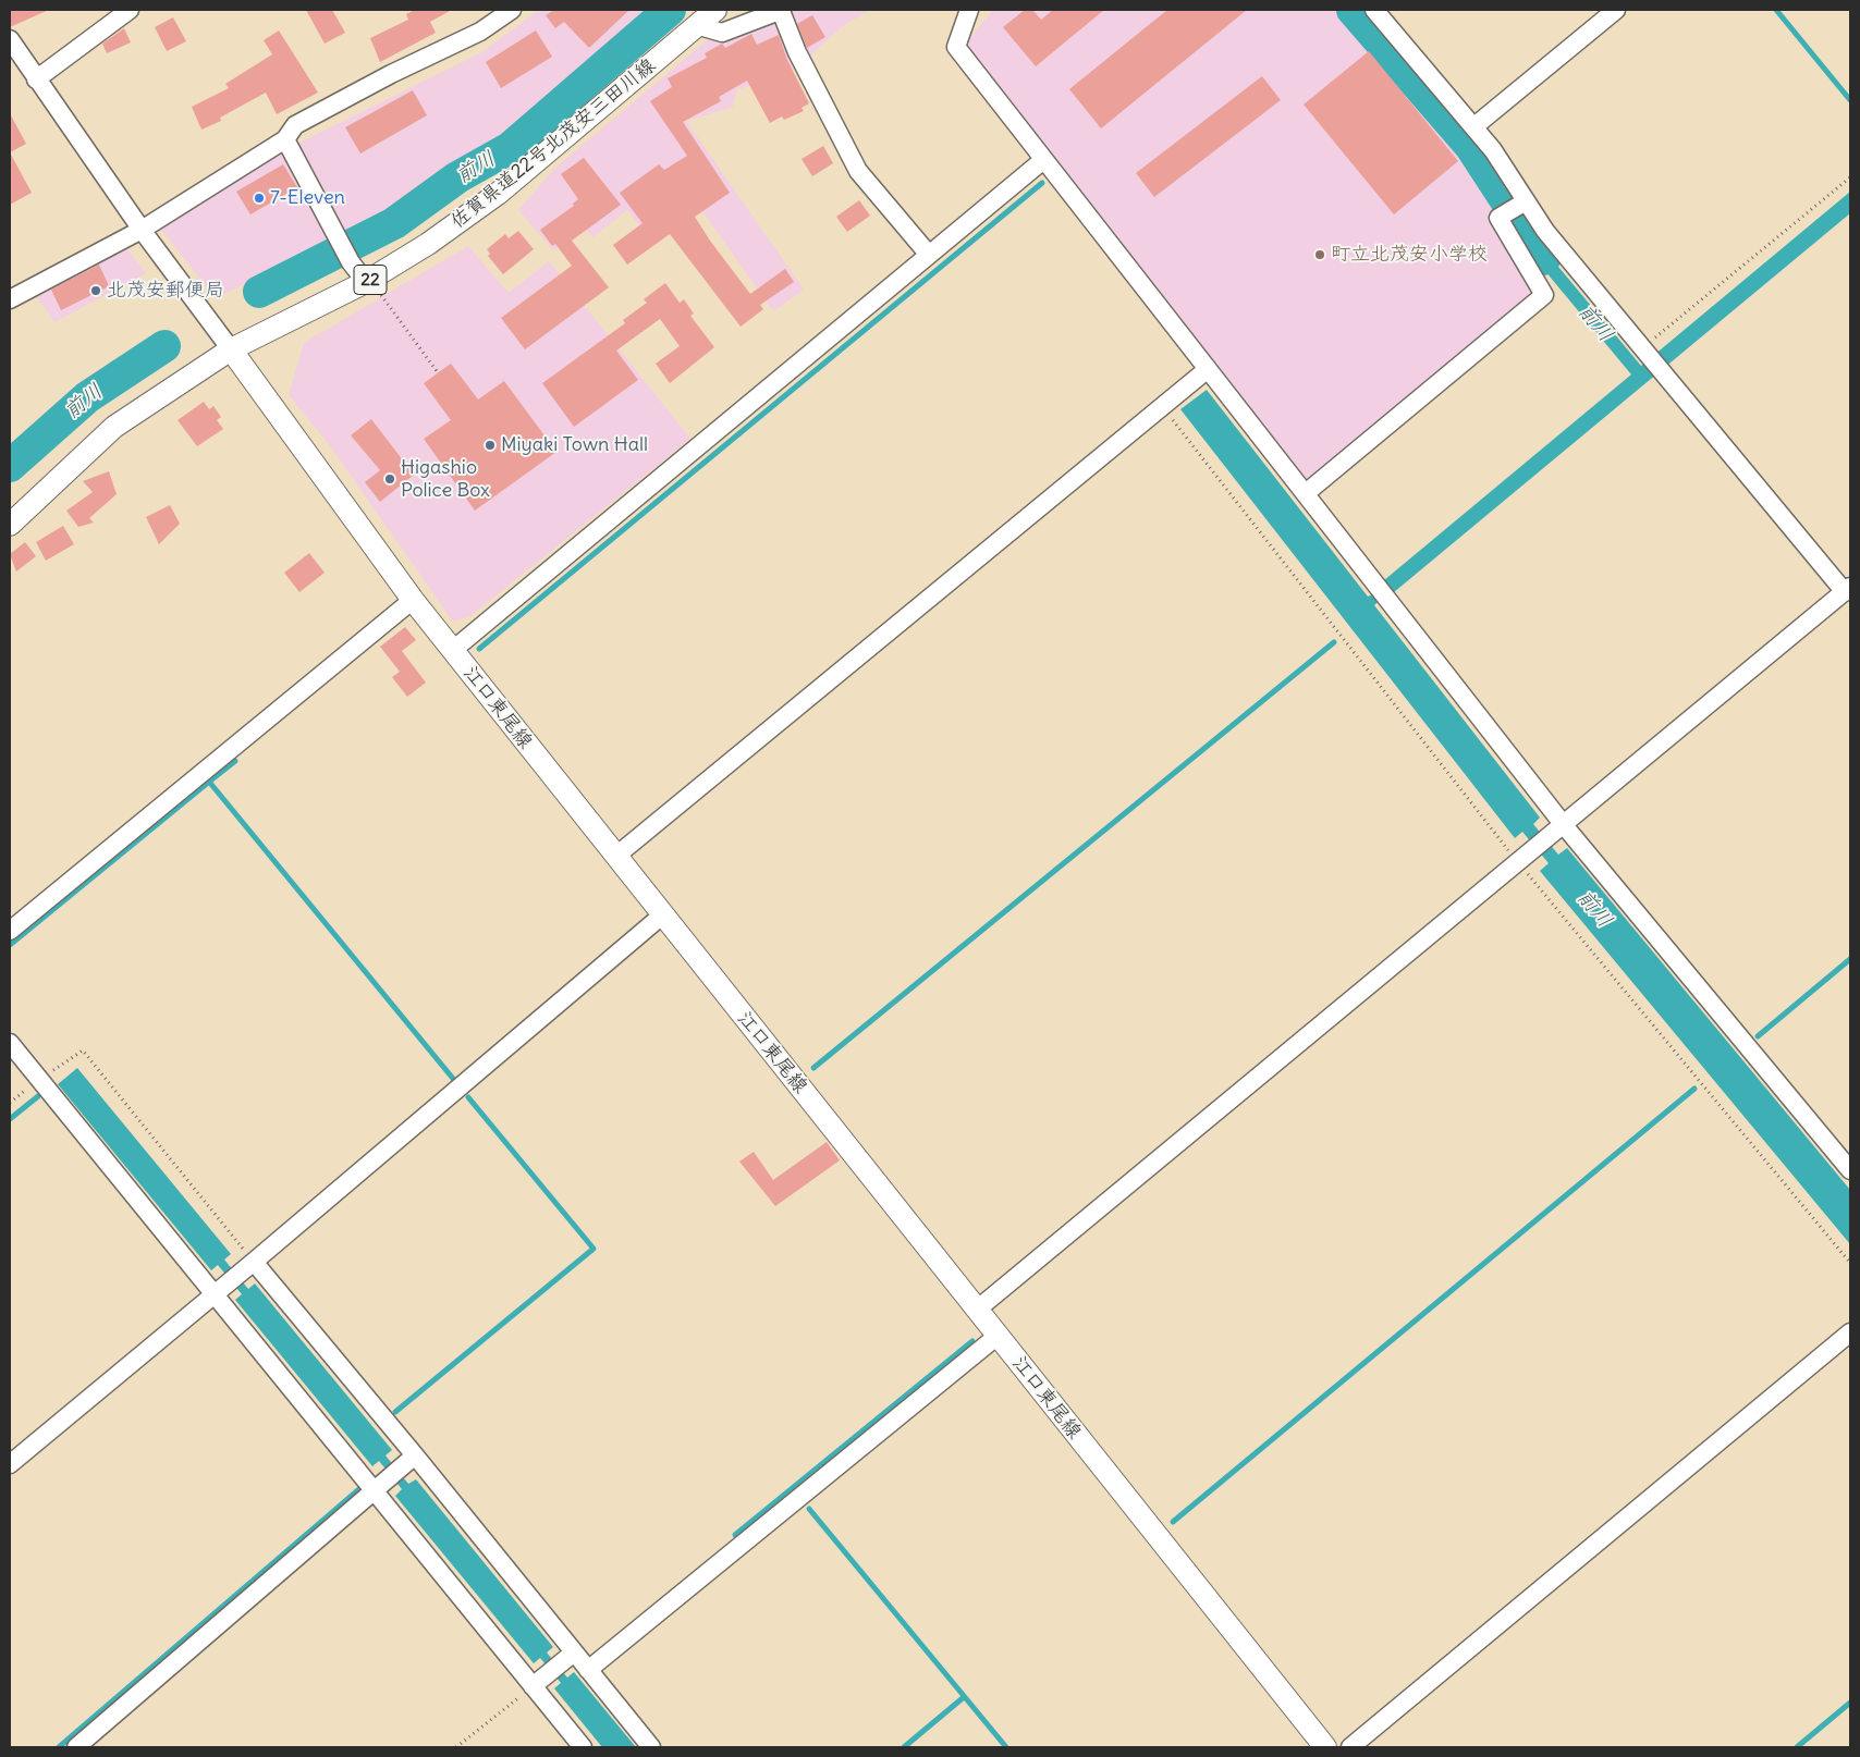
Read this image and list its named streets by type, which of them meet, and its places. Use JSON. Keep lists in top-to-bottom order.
{
  "streets": {
    "main road": ["佐賀県道22号北茂安三田川線", "22", "江口東尾線"]
  },
  "crossings": [
    ["佐賀県道22号北茂安三田川線", "江口東尾線"]
  ],
  "water": ["前川"],
  "places": [
    "7-Eleven",
    "町立北茂安小学校",
    "北茂安郵便局",
    "Miyaki Town Hall",
    "Higashio Police Box"
  ]
}
